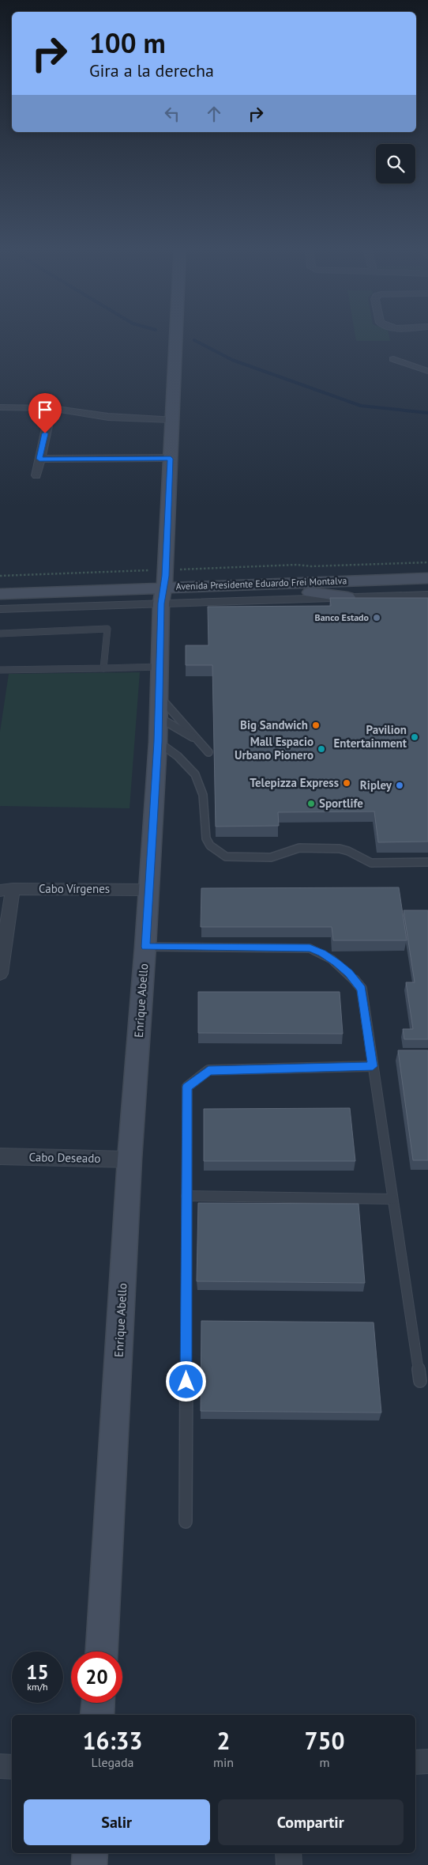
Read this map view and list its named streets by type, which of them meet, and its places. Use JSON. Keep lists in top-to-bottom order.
{
  "streets": {
    "street": [
      "Avenida Presidente Eduardo Frei Montalva",
      "Cabo Vírgenes",
      "Enrique Abello",
      "Cabo Deseado"
    ]
  },
  "crossings": [
    ["Avenida Presidente Eduardo Frei Montalva", "Enrique Abello"],
    ["Cabo Vírgenes", "Enrique Abello"],
    ["Enrique Abello", "Cabo Deseado"]
  ],
  "places": [
    "Banco Estado",
    "Big Sandwich",
    "Pavilion Entertainment",
    "Mall Espacio Urbano Pionero",
    "Telepizza Express",
    "Ripley",
    "Sportlife"
  ],
  "page": {
    "turn": ["100 m", "Gira a la derecha"],
    "speed": "15 km/h",
    "limit": "20",
    "eta": [
      "16:33",
      "Llegada",
      "2",
      "min",
      "750",
      "m"
    ],
    "buttons": ["Salir", "Compartir"]
  }
}
